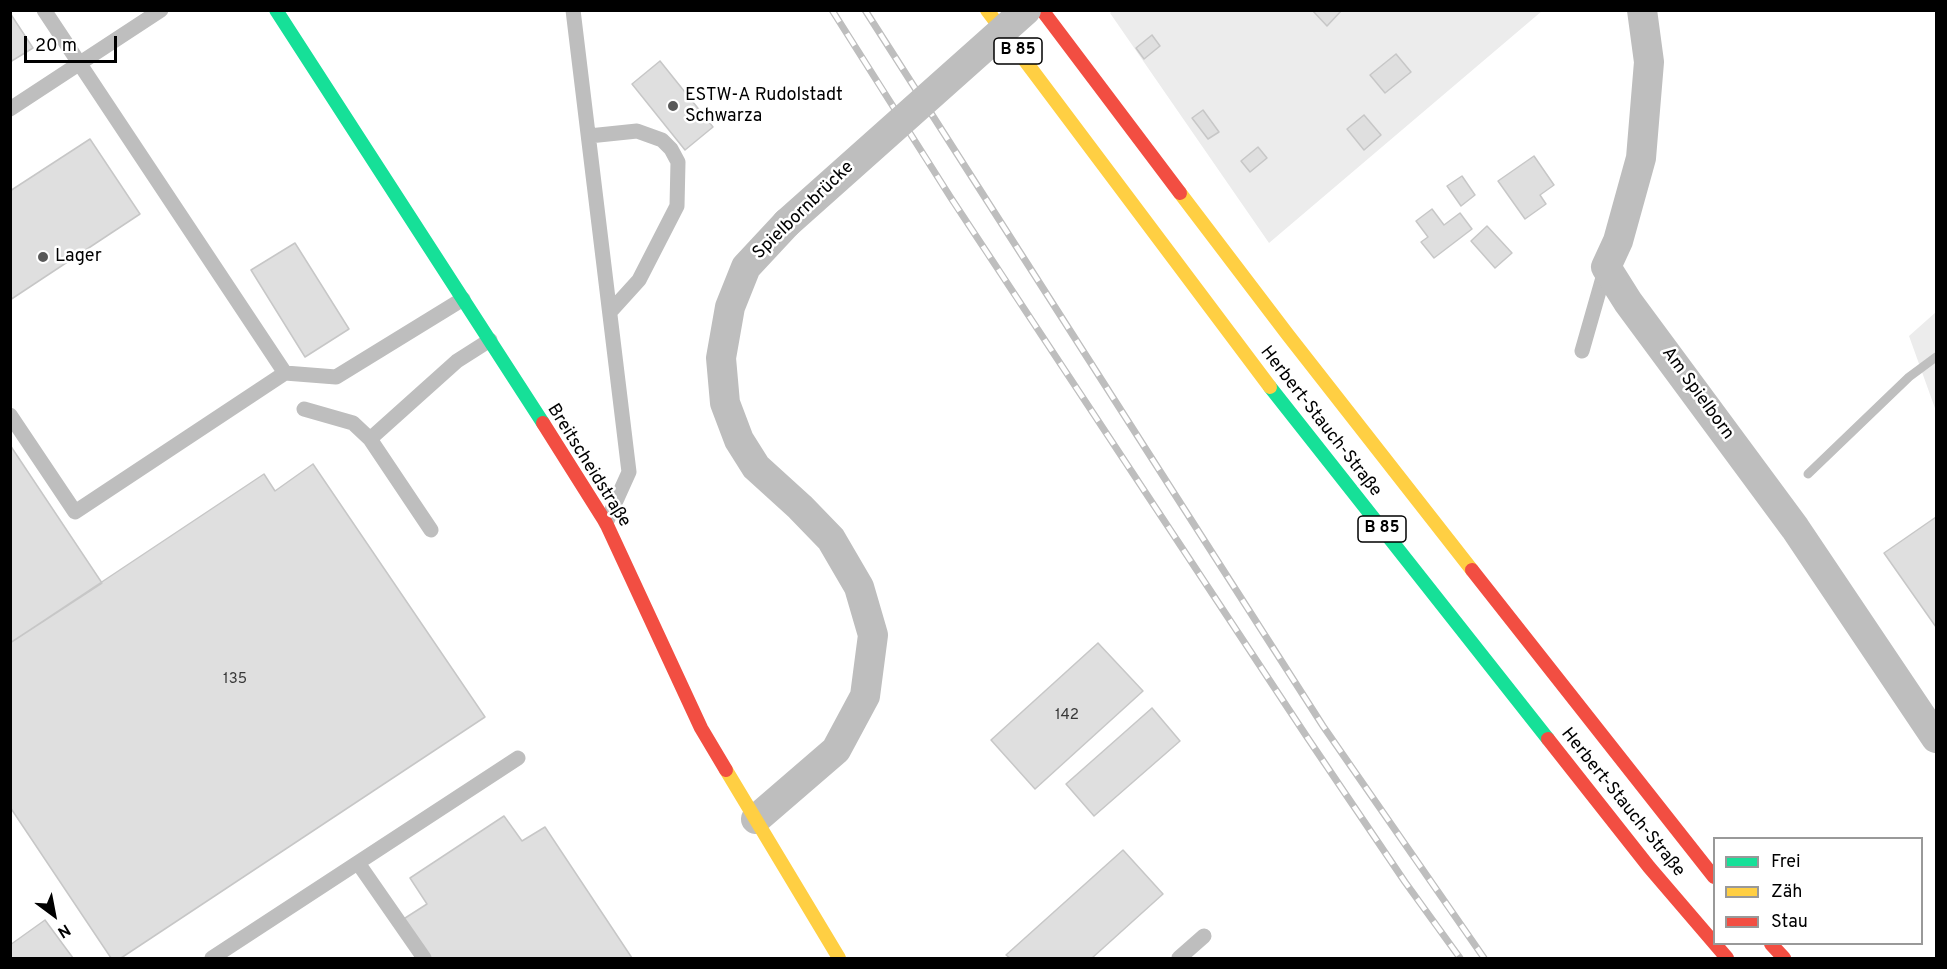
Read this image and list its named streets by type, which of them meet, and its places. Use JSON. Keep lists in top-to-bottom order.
{
  "streets": {
    "main road": ["B 85", "Herbert-Stauch-Straße", "Breitscheidstraße"],
    "street": ["Spielbornbrücke", "Am Spielborn"]
  },
  "crossings": [
    ["Spielbornbrücke", "Breitscheidstraße"]
  ],
  "places": ["ESTW-A Rudolstadt Schwarza", "Lager"],
  "house_numbers": ["135", "142"],
  "legend": ["Frei", "Zäh", "Stau"],
  "scale_bar": "20 m",
  "north": "bottom right"
}
